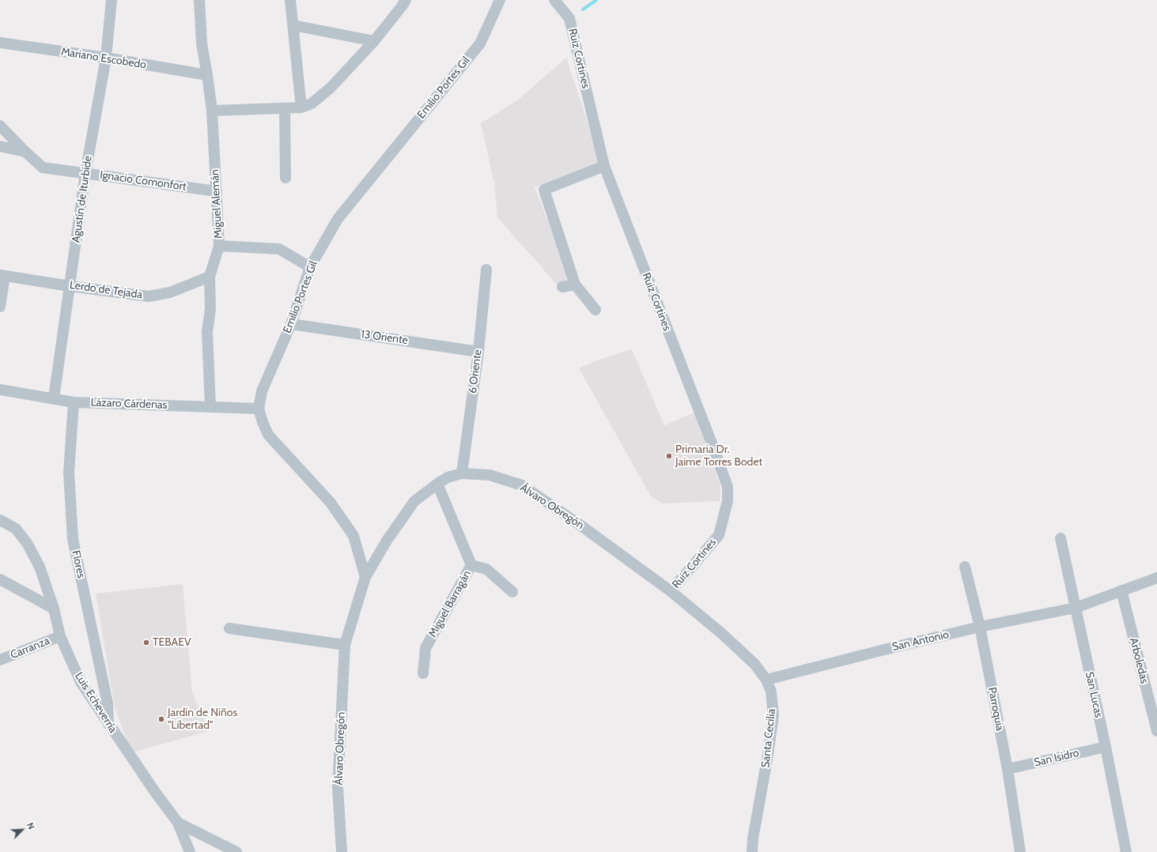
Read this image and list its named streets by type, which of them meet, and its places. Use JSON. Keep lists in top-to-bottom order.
{
  "streets": {
    "street": [
      "Mariano Escobedo",
      "Ruiz Cortines",
      "Emilio Portes Gil",
      "Ignacio Comonfort",
      "Agustín de Iturbide",
      "Miguel Alemán",
      "Lerdo de Tejada",
      "13 Oriente",
      "6 Oriente",
      "Lázaro Cárdenas",
      "Álvaro Obregón",
      "Flores",
      "Miguel Barragán",
      "San Antonio",
      "Carranza",
      "Arboledas",
      "San Lucas",
      "Luis Echeverría",
      "Parroquia",
      "Santa Cecilia",
      "San Isidro"
    ]
  },
  "crossings": [
    ["Mariano Escobedo", "Agustín de Iturbide"],
    ["Mariano Escobedo", "Miguel Alemán"],
    ["Ruiz Cortines", "Álvaro Obregón"],
    ["Ruiz Cortines", "Santa Cecilia"],
    ["Emilio Portes Gil", "13 Oriente"],
    ["Emilio Portes Gil", "Lázaro Cárdenas"],
    ["Ignacio Comonfort", "Agustín de Iturbide"],
    ["Ignacio Comonfort", "Miguel Alemán"],
    ["Agustín de Iturbide", "Lerdo de Tejada"],
    ["Agustín de Iturbide", "Lázaro Cárdenas"],
    ["Miguel Alemán", "Lerdo de Tejada"],
    ["Miguel Alemán", "Lázaro Cárdenas"],
    ["13 Oriente", "6 Oriente"],
    ["6 Oriente", "Álvaro Obregón"],
    ["Lázaro Cárdenas", "Flores"],
    ["Álvaro Obregón", "Miguel Barragán"],
    ["Álvaro Obregón", "Santa Cecilia"],
    ["Flores", "Luis Echeverría"],
    ["San Antonio", "Arboledas"],
    ["San Antonio", "San Lucas"],
    ["San Antonio", "Parroquia"],
    ["San Antonio", "Santa Cecilia"],
    ["Carranza", "Luis Echeverría"],
    ["San Lucas", "San Isidro"],
    ["Parroquia", "San Isidro"]
  ],
  "places": ["Primaria Dr. Jaime Torres Bodet", "TEBAEV", "Jardín de Niños \"Libertad\""],
  "north": "top right"
}
